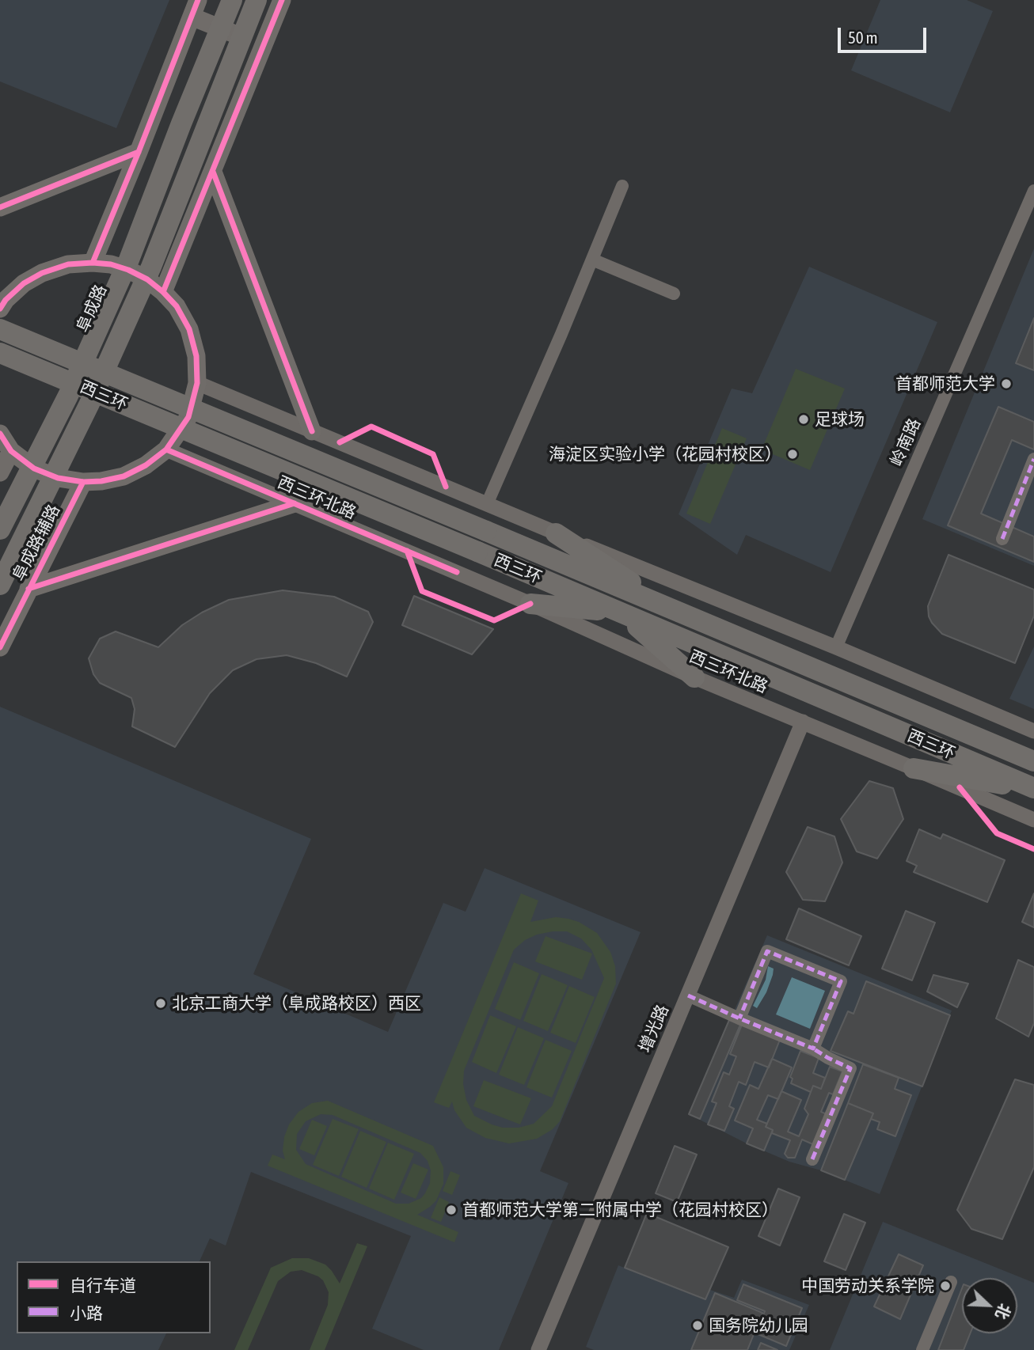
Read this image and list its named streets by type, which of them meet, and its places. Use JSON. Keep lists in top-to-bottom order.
{
  "streets": {
    "highway": ["阜成路", "西三环"],
    "main road": ["阜成路辅路"],
    "street": ["岭南路", "西三环北路", "增光路"]
  },
  "crossings": [
    ["西三环北路", "增光路"]
  ],
  "places": [
    "首都师范大学",
    "足球场",
    "海淀区实验小学（花园村校区）",
    "北京工商大学（阜成路校区）西区",
    "首都师范大学第二附属中学（花园村校区）",
    "中国劳动关系学院",
    "国务院幼儿园"
  ],
  "legend": ["自行车道", "小路"],
  "scale_bar": "50 m",
  "north": "bottom right"
}
